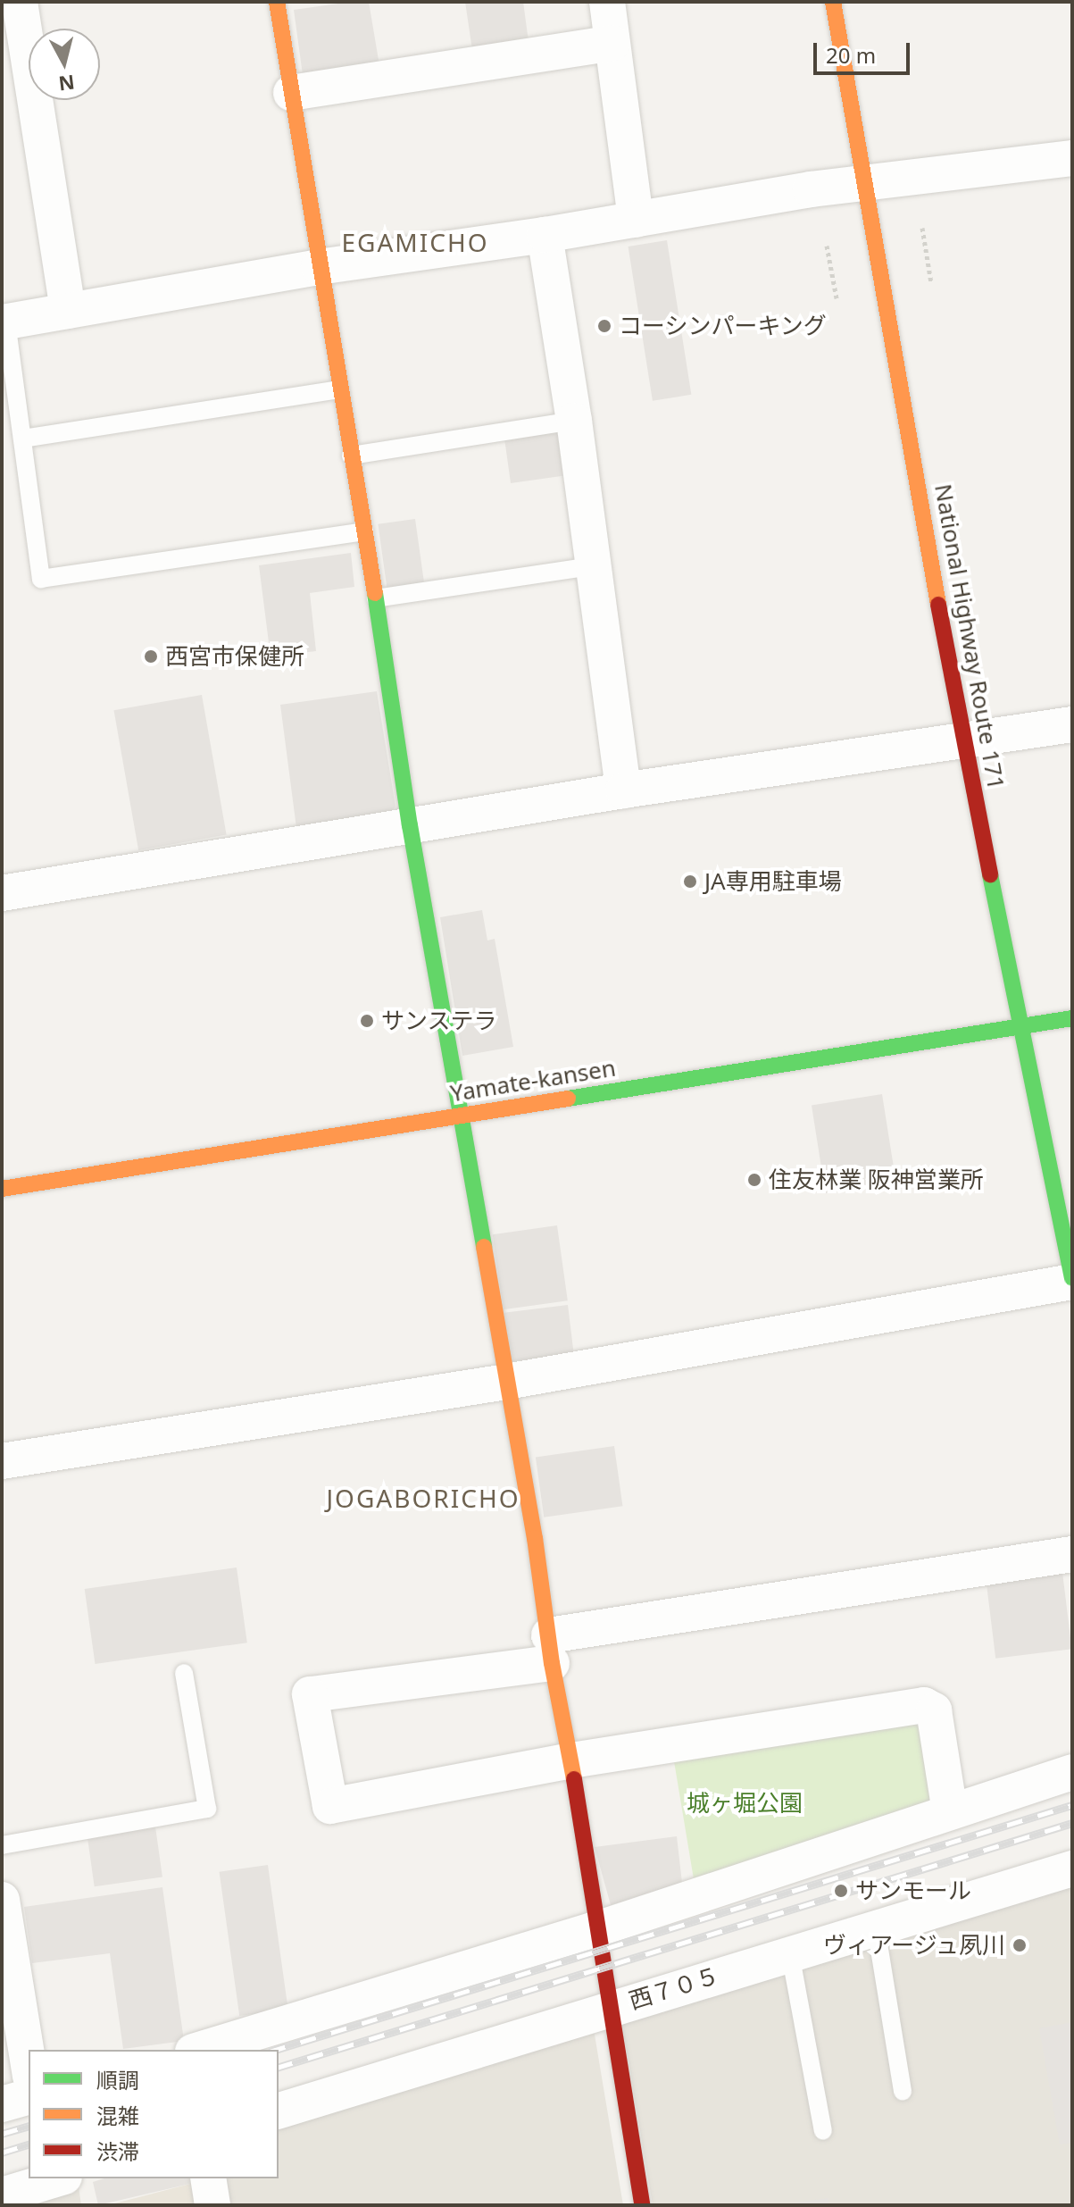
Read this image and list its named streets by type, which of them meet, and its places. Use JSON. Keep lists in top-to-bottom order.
{
  "streets": {
    "main road": ["National Highway Route 171", "Yamate-kansen"],
    "street": ["西７０５"]
  },
  "crossings": [
    ["National Highway Route 171", "Yamate-kansen"]
  ],
  "districts": ["EGAMICHO", "JOGABORICHO"],
  "parks": ["城ヶ堀公園"],
  "places": [
    "コーシンパーキング",
    "西宮市保健所",
    "JA専用駐車場",
    "サンステラ",
    "住友林業 阪神営業所",
    "サンモール",
    "ヴィアージュ夙川"
  ],
  "legend": ["順調", "混雑", "渋滞"],
  "scale_bar": "20 m",
  "north": "bottom"
}
